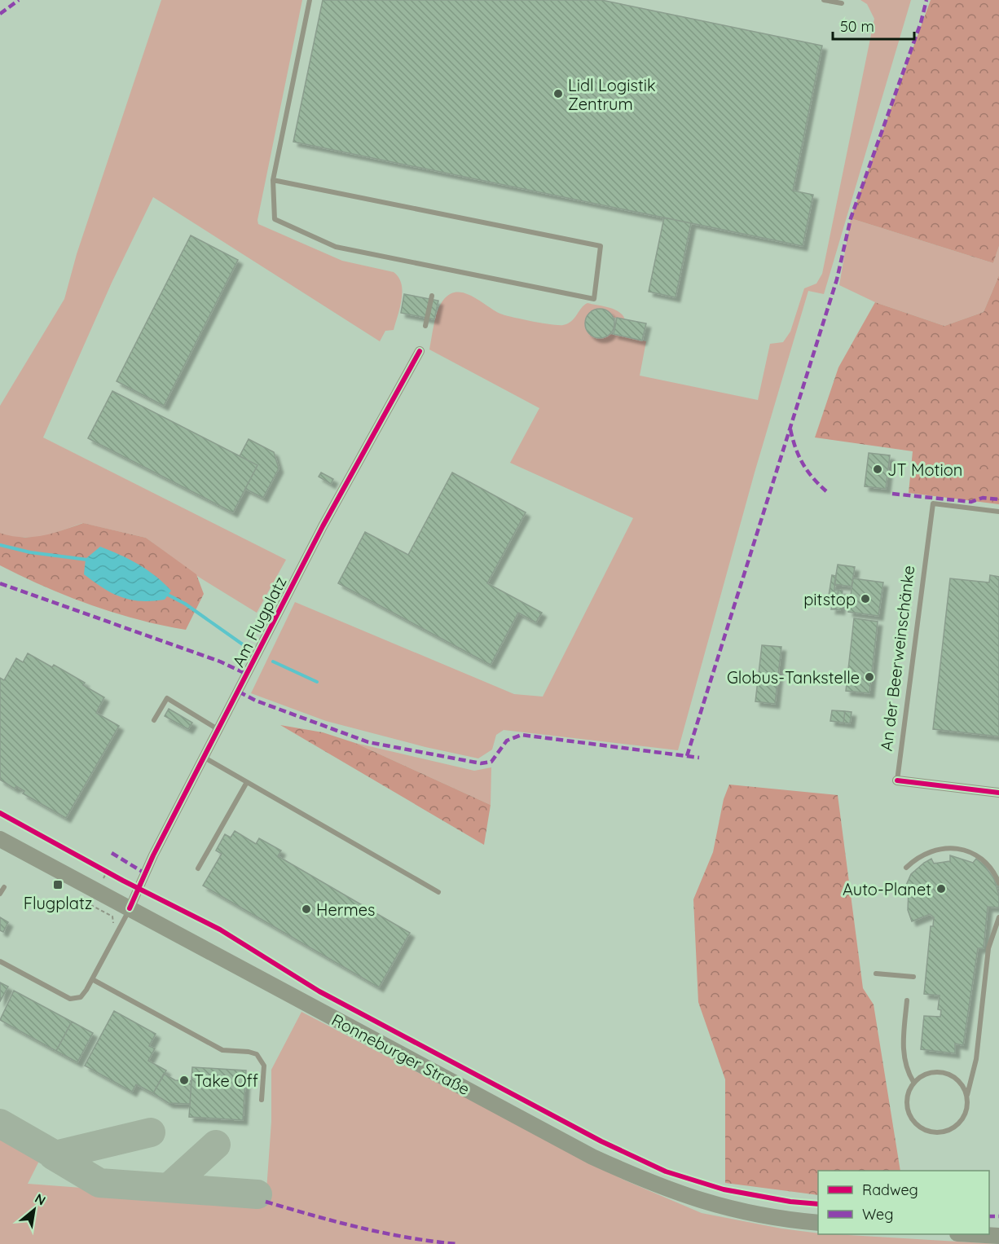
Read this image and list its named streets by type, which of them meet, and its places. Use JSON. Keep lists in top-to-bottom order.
{
  "streets": {
    "main road": ["Ronneburger Straße"],
    "street": ["Am Flugplatz", "An der Beerweinschänke"]
  },
  "crossings": [
    ["Am Flugplatz", "Ronneburger Straße"]
  ],
  "places": {
    "other": [
      "Lidl Logistik Zentrum",
      "JT Motion",
      "pitstop",
      "Globus-Tankstelle",
      "Auto-Planet",
      "Hermes",
      "Take Off"
    ],
    "transit": ["Flugplatz"]
  },
  "legend": ["Radweg", "Weg"],
  "scale_bar": "50 m",
  "north": "top right"
}
